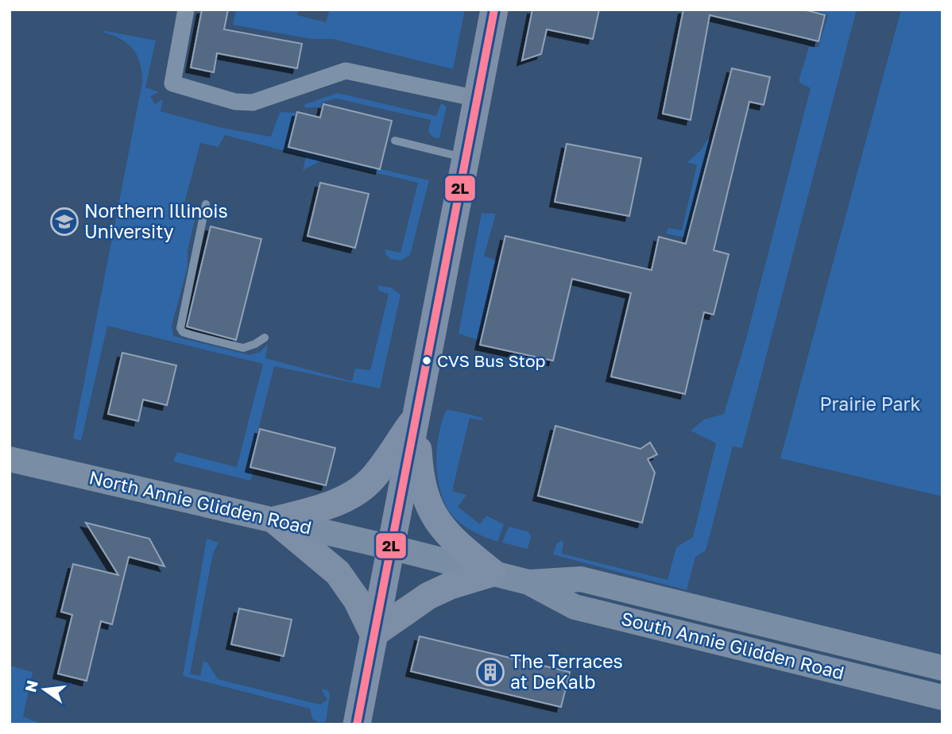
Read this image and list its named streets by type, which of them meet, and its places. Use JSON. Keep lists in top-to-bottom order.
{
  "streets": {
    "main road": ["North Annie Glidden Road", "South Annie Glidden Road"]
  },
  "crossings": [
    ["North Annie Glidden Road", "South Annie Glidden Road"]
  ],
  "parks": ["Prairie Park"],
  "places": {
    "school or university": ["Northern Illinois University"],
    "other": ["CVS Bus Stop"],
    "building": ["The Terraces at DeKalb"]
  },
  "lines": ["transit line 2L"],
  "north": "left"
}
